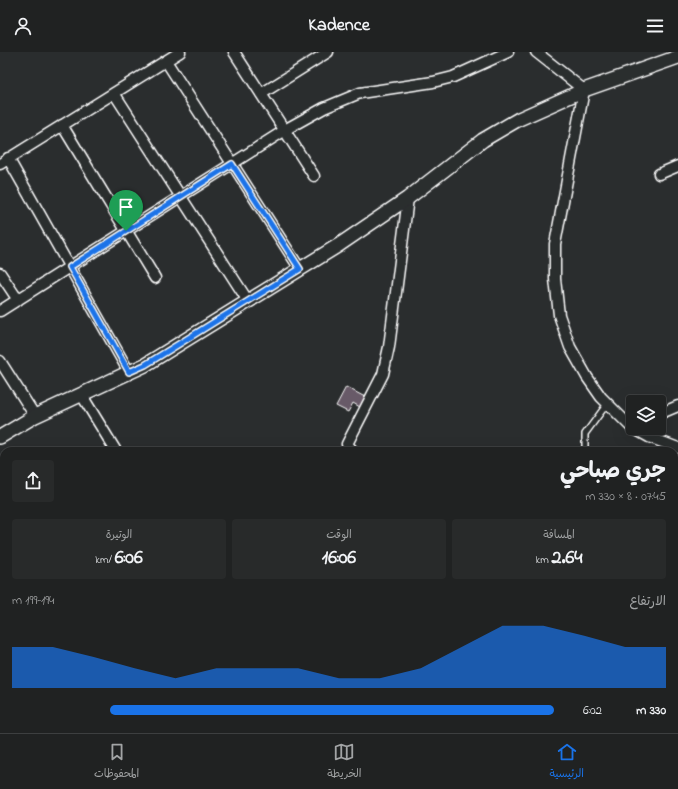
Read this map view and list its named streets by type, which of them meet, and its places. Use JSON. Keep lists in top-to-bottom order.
{
  "page": {
    "header": "Kadence",
    "heading": ["جري صباحي", "07:45 · 8 × 330 m"],
    "stats": [
      ["المسافة", "2.64 km"],
      ["الوقت", "16:06"],
      ["الوتيرة", "6:06 /km"]
    ],
    "chart": ["الارتفاع", "194–199 m"],
    "list": [
      {
        "name": "330 m",
        "note": "6:02"
      }
    ],
    "tabs": ["الرئيسية", "الخريطة", "المحفوظات"]
  }
}
